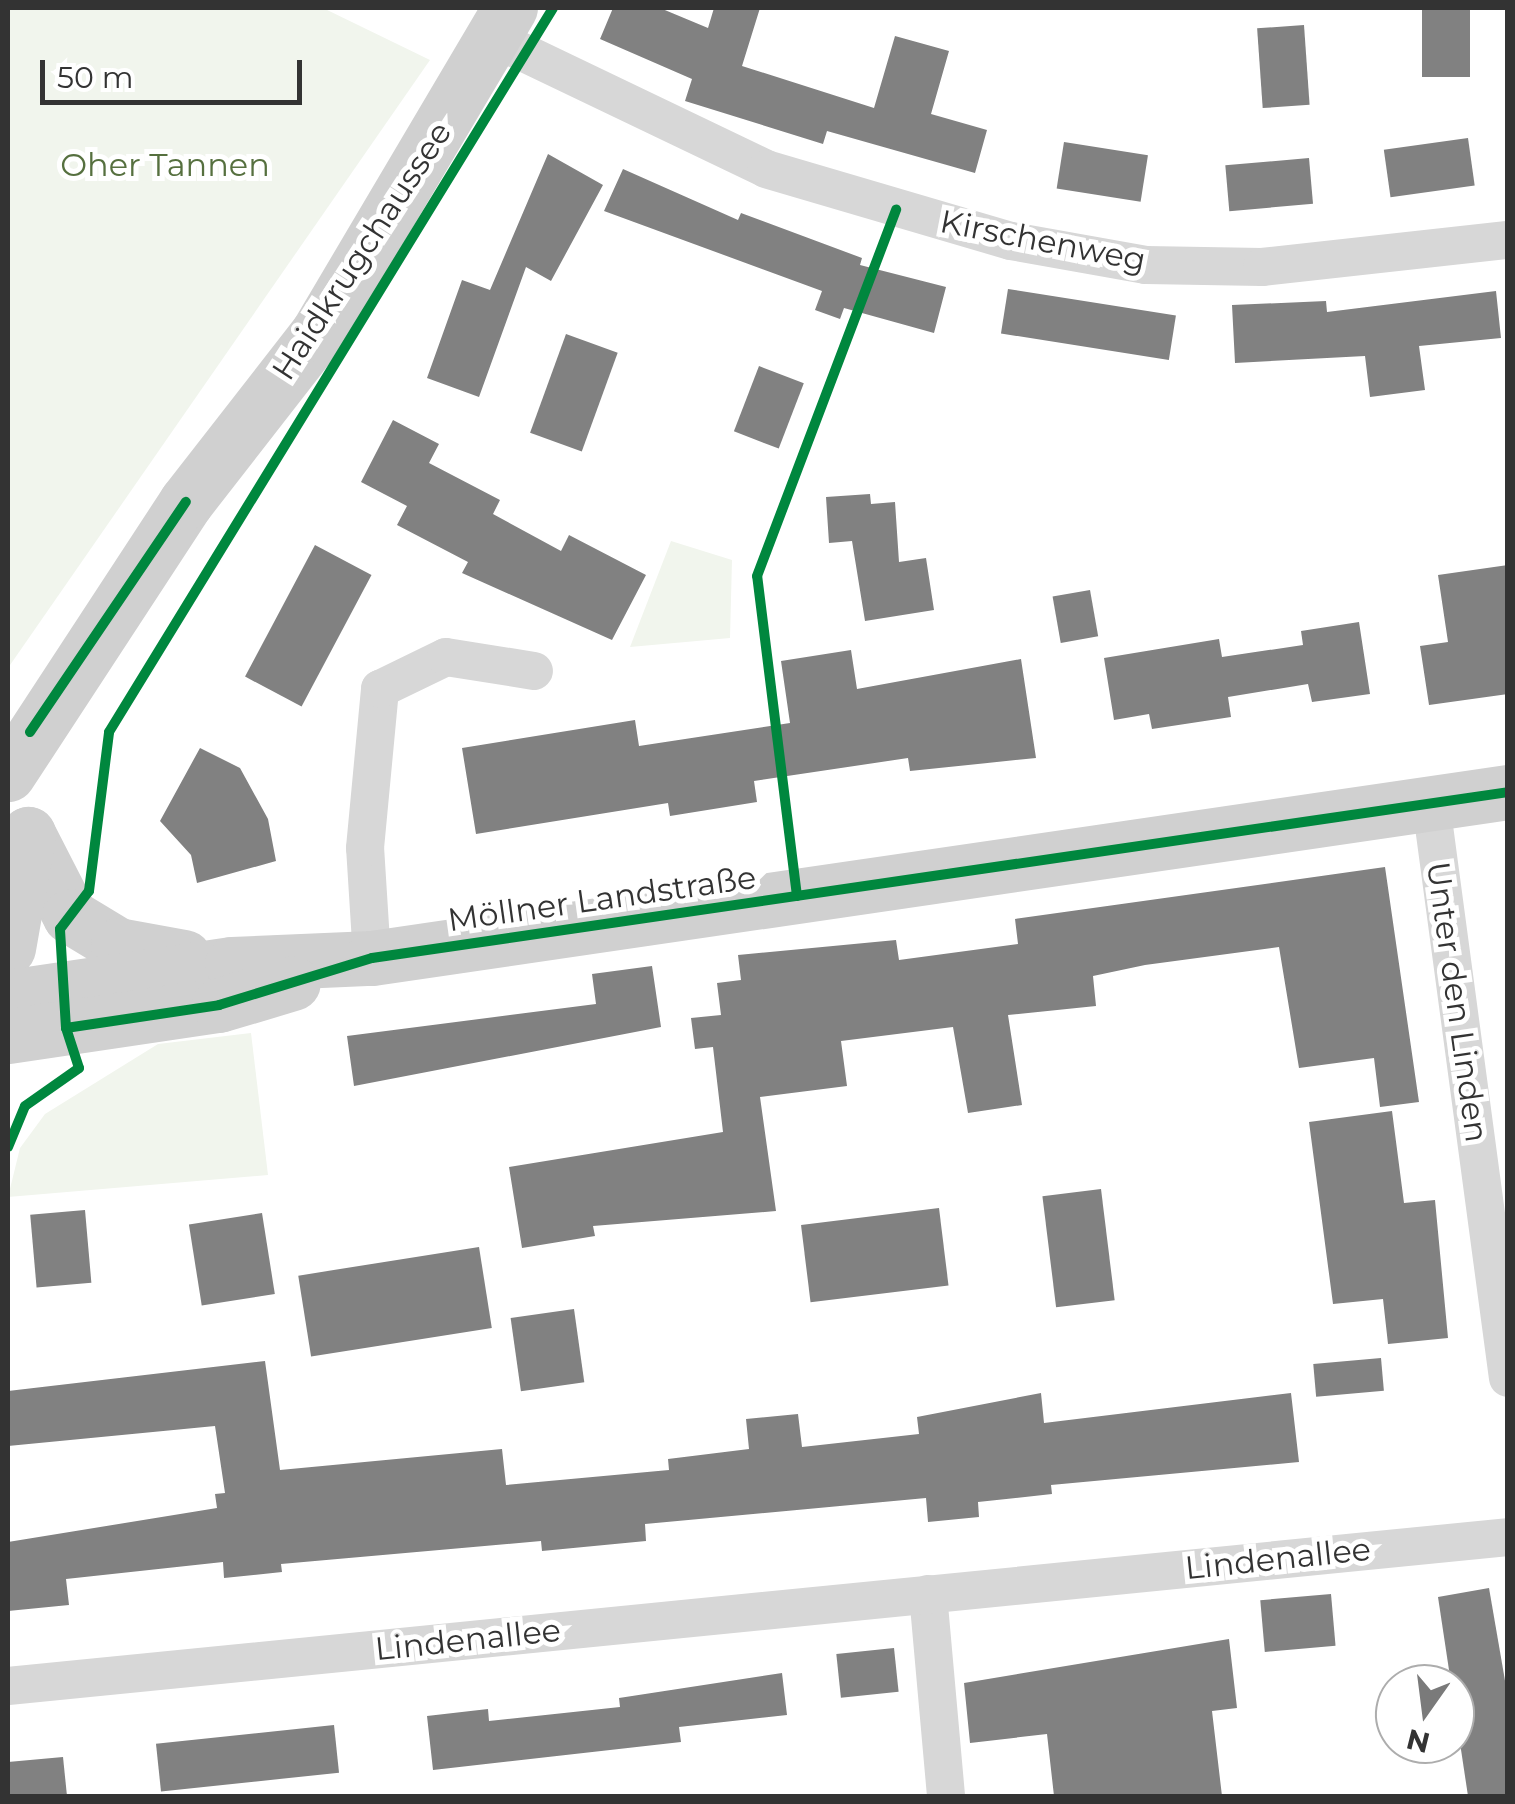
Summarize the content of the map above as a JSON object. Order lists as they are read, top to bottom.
{
  "streets": {
    "main road": ["Haidkrugchaussee", "Möllner Landstraße"],
    "street": ["Kirschenweg", "Unter den Linden", "Lindenallee"]
  },
  "crossings": [
    ["Kirschenweg", "Haidkrugchaussee"],
    ["Möllner Landstraße", "Unter den Linden"]
  ],
  "parks": ["Oher Tannen"],
  "scale_bar": "50 m",
  "north": "bottom"
}
